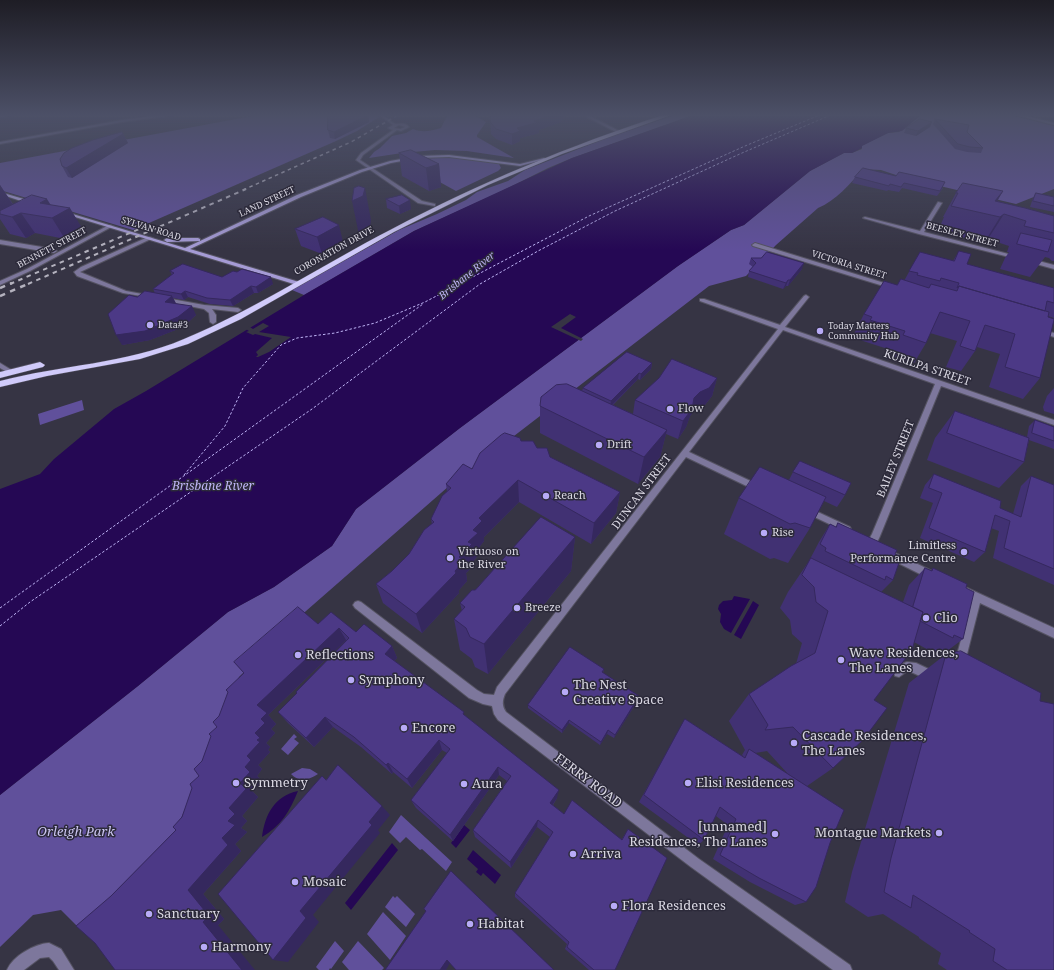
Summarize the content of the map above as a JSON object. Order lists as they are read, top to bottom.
{
  "streets": {
    "highway": ["CORONATION DRIVE"],
    "main road": ["LAND STREET", "SYLVAN ROAD"],
    "street": [
      "BEESLEY STREET",
      "BENNETT STREET",
      "VICTORIA STREET",
      "KURILPA STREET",
      "BAILEY STREET",
      "DUNCAN STREET",
      "FERRY ROAD"
    ]
  },
  "crossings": [
    ["LAND STREET", "SYLVAN ROAD"],
    ["LAND STREET", "CORONATION DRIVE"],
    ["SYLVAN ROAD", "BENNETT STREET"],
    ["SYLVAN ROAD", "CORONATION DRIVE"],
    ["KURILPA STREET", "BAILEY STREET"],
    ["KURILPA STREET", "DUNCAN STREET"],
    ["DUNCAN STREET", "FERRY ROAD"]
  ],
  "water": ["Brisbane River"],
  "parks": ["Orleigh Park"],
  "places": [
    "Data#3",
    "Today Matters Community Hub",
    "Flow",
    "Drift",
    "Reach",
    "Rise",
    "Limitless Performance Centre",
    "Virtuoso on the River",
    "Breeze",
    "Clio",
    "Reflections",
    "Wave Residences, The Lanes",
    "Symphony",
    "The Nest Creative Space",
    "Encore",
    "Cascade Residences, The Lanes",
    "Symmetry",
    "Elisi Residences",
    "Aura",
    "Montague Markets",
    "[unnamed] Residences, The Lanes",
    "Arriva",
    "Mosaic",
    "Flora Residences",
    "Sanctuary",
    "Habitat",
    "Harmony"
  ]
}
